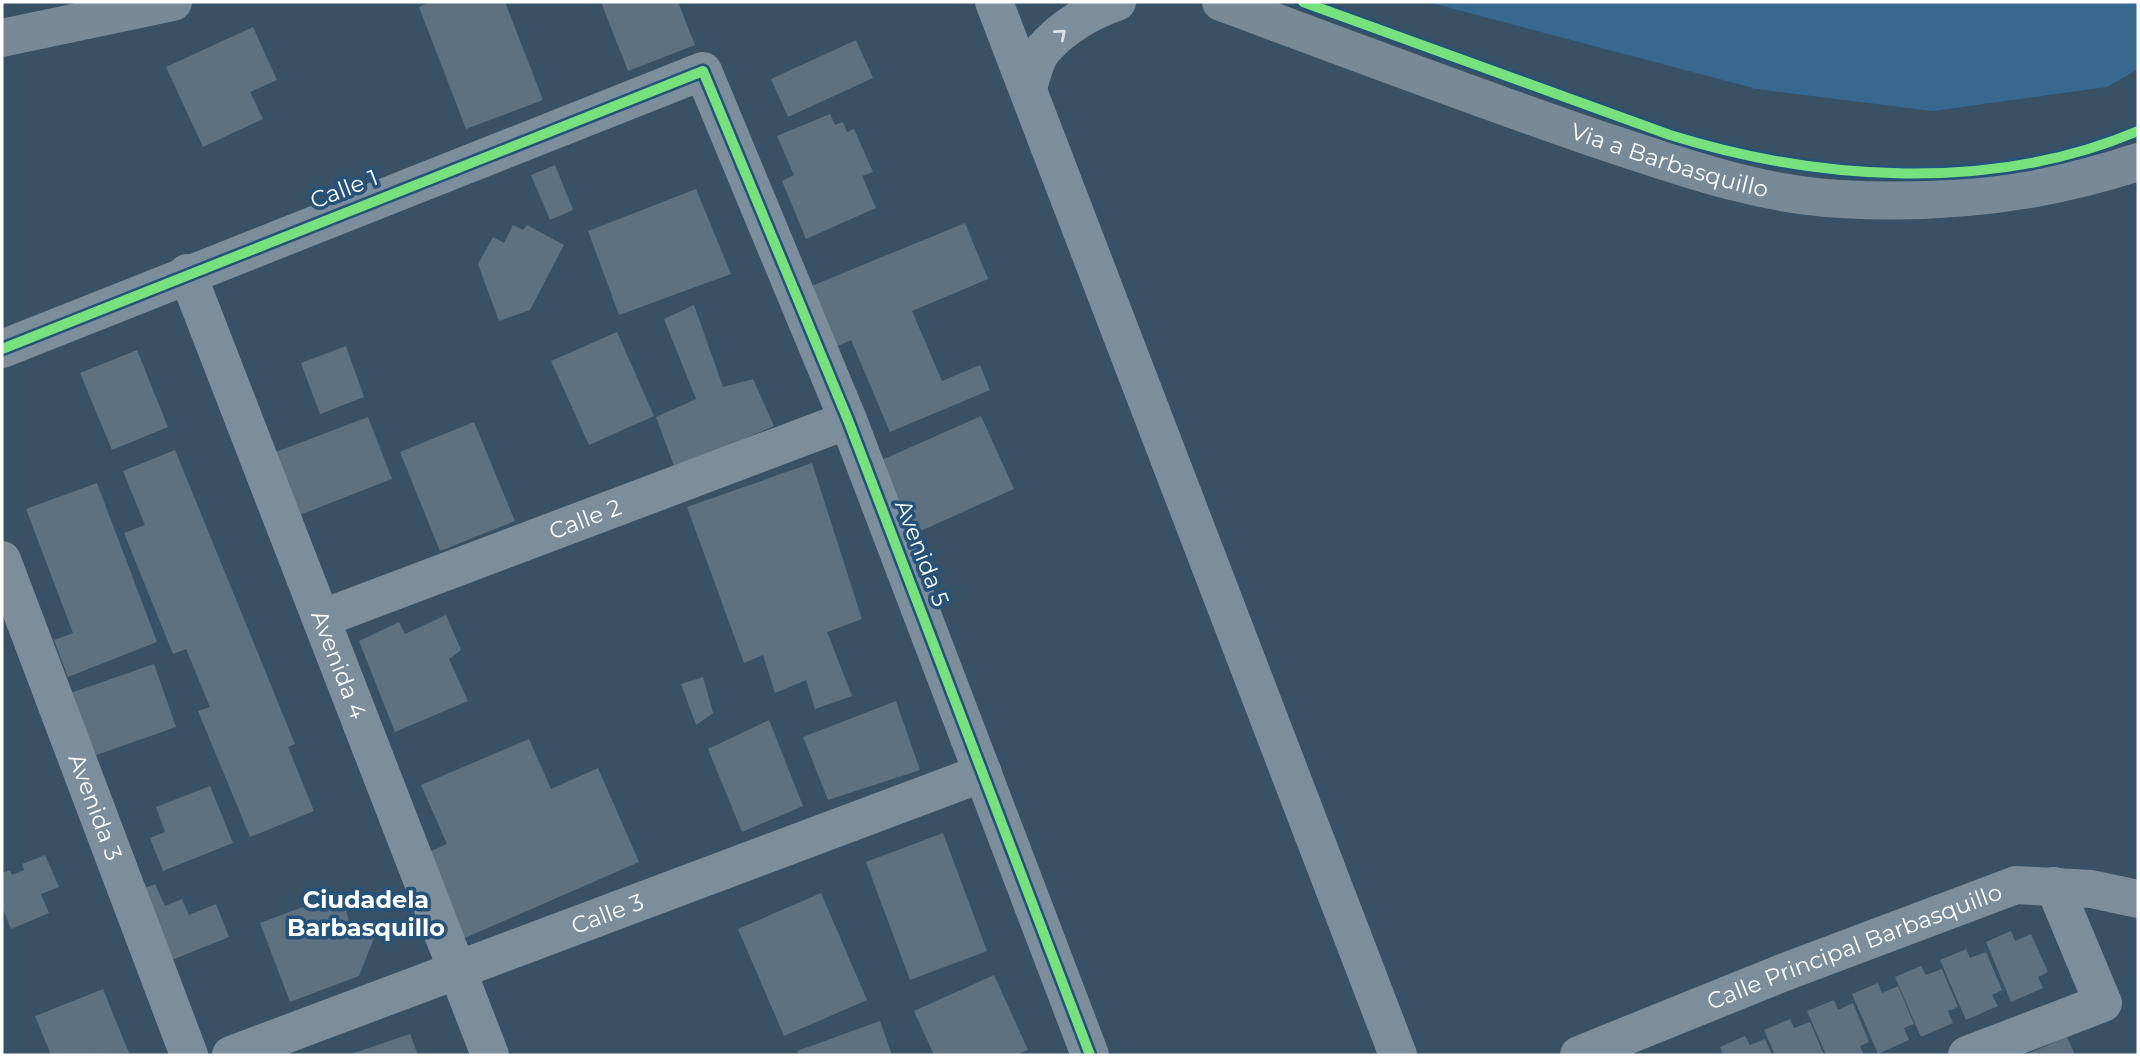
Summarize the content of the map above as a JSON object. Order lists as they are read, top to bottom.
{
  "streets": {
    "main road": ["Via a Barbasquillo"],
    "street": [
      "Calle 1",
      "Calle 2",
      "Avenida 5",
      "Avenida 4",
      "Avenida 3",
      "Calle 3",
      "Calle Principal Barbasquillo"
    ]
  },
  "crossings": [
    ["Calle 1", "Avenida 5"],
    ["Calle 1", "Avenida 4"],
    ["Calle 2", "Avenida 5"],
    ["Calle 2", "Avenida 4"],
    ["Avenida 5", "Calle 3"],
    ["Avenida 4", "Calle 3"]
  ],
  "districts": ["Ciudadela Barbasquillo"]
}
